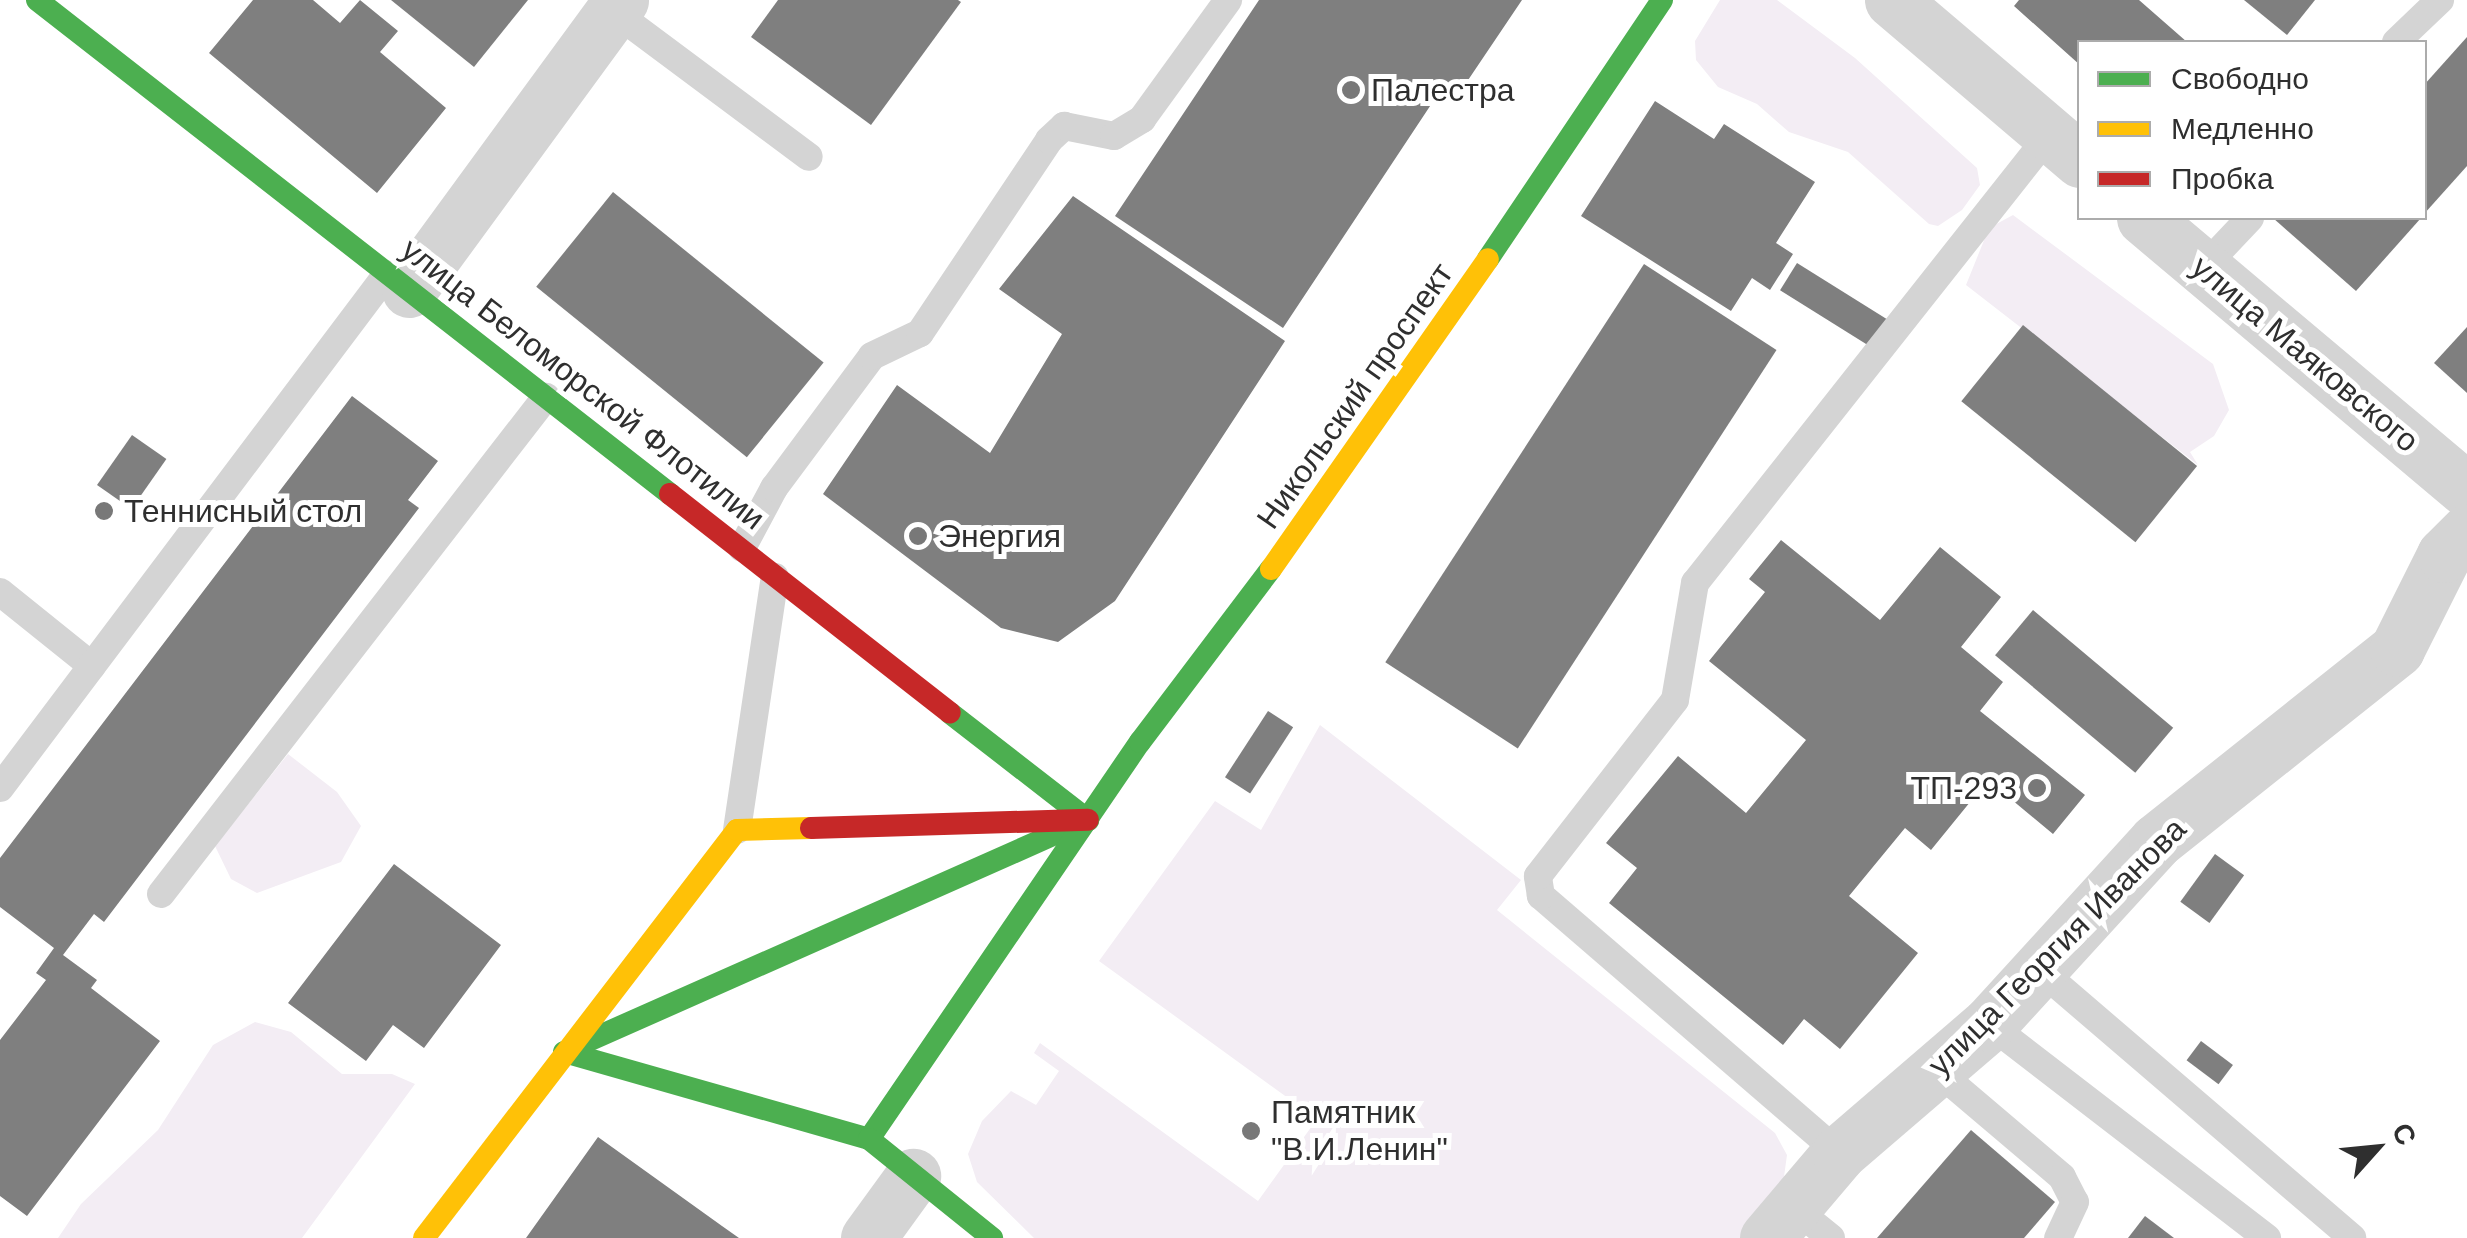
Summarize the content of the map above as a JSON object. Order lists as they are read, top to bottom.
{
  "streets": {
    "street": [
      "улица Маяковского",
      "улица Беломорской Флотилии",
      "Никольский проспект",
      "улица Георгия Иванова"
    ]
  },
  "crossings": [
    ["улица Беломорской Флотилии", "Никольский проспект"]
  ],
  "places": [
    "Палестра",
    "Теннисный стол",
    "Энергия",
    "ТП-293",
    "Памятник \"В.И.Ленин\""
  ],
  "legend": ["Свободно", "Медленно", "Пробка"],
  "north": "top right"
}
